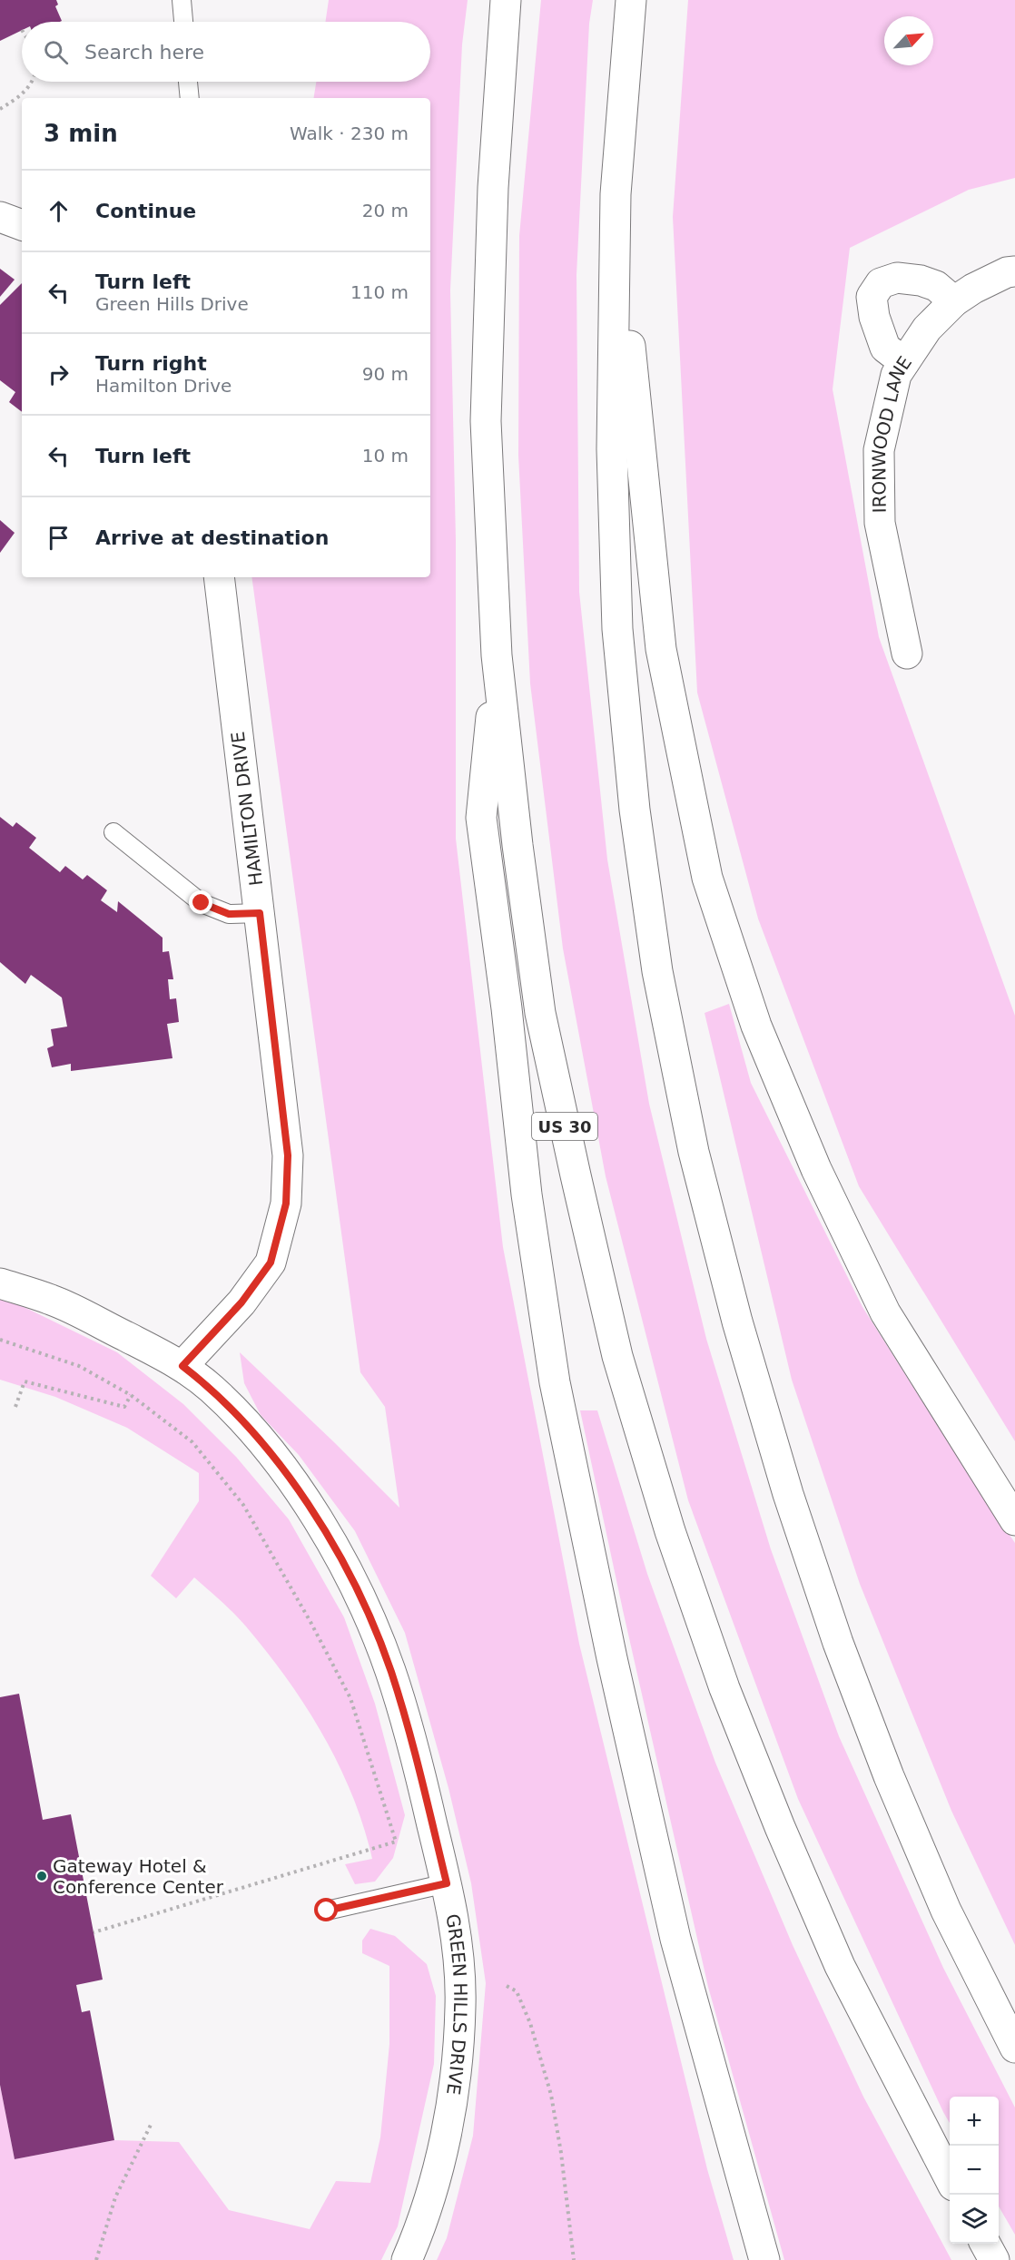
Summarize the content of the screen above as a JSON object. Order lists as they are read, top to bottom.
{
  "streets": {
    "main road": [
      "IRONWOOD LANE",
      "HAMILTON DRIVE",
      "US 30",
      "GREEN HILLS DRIVE"
    ]
  },
  "crossings": [
    ["HAMILTON DRIVE", "GREEN HILLS DRIVE"]
  ],
  "places": ["Gateway Hotel & Conference Center"],
  "north": "top right",
  "page": {
    "search": "Search here",
    "heading": ["3 min", "Walk · 230 m"],
    "list": [
      ["Continue", "20 m"],
      ["Turn left", "Green Hills Drive", "110 m"],
      ["Turn right", "Hamilton Drive", "90 m"],
      ["Turn left", "10 m"],
      "Arrive at destination"
    ],
    "map_buttons": ["+", "−"]
  }
}
